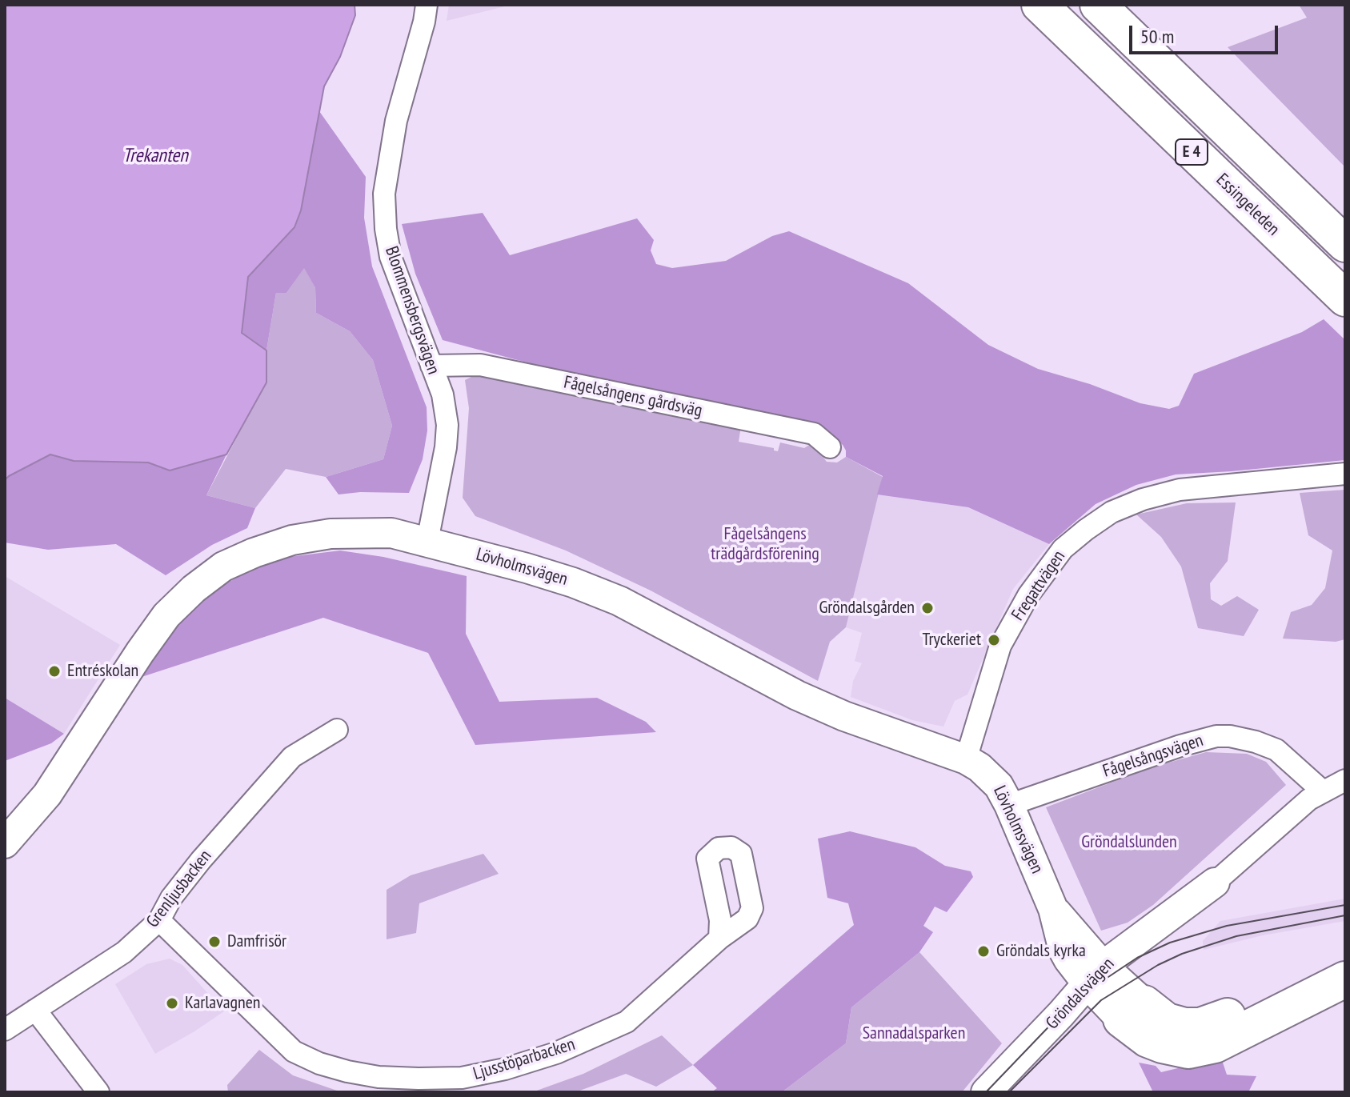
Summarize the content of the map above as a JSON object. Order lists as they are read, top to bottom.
{
  "streets": {
    "highway": ["E 4", "Essingeleden"],
    "street": [
      "Blommensbergsvägen",
      "Fågelsångens gårdsväg",
      "Lövholmsvägen",
      "Fregattvägen",
      "Fågelsångsvägen",
      "Grenljusbacken",
      "Gröndalsvägen",
      "Ljusstöparbacken"
    ]
  },
  "crossings": [
    ["Blommensbergsvägen", "Fågelsångens gårdsväg"],
    ["Blommensbergsvägen", "Lövholmsvägen"],
    ["Lövholmsvägen", "Fregattvägen"],
    ["Lövholmsvägen", "Fågelsångsvägen"],
    ["Lövholmsvägen", "Gröndalsvägen"],
    ["Fågelsångsvägen", "Gröndalsvägen"],
    ["Grenljusbacken", "Ljusstöparbacken"]
  ],
  "water": ["Trekanten"],
  "parks": ["Fågelsångens trädgårdsförening", "Gröndalslunden", "Sannadalsparken"],
  "places": [
    "Gröndalsgården",
    "Tryckeriet",
    "Entréskolan",
    "Damfrisör",
    "Gröndals kyrka",
    "Karlavagnen"
  ],
  "scale_bar": "50 m"
}
